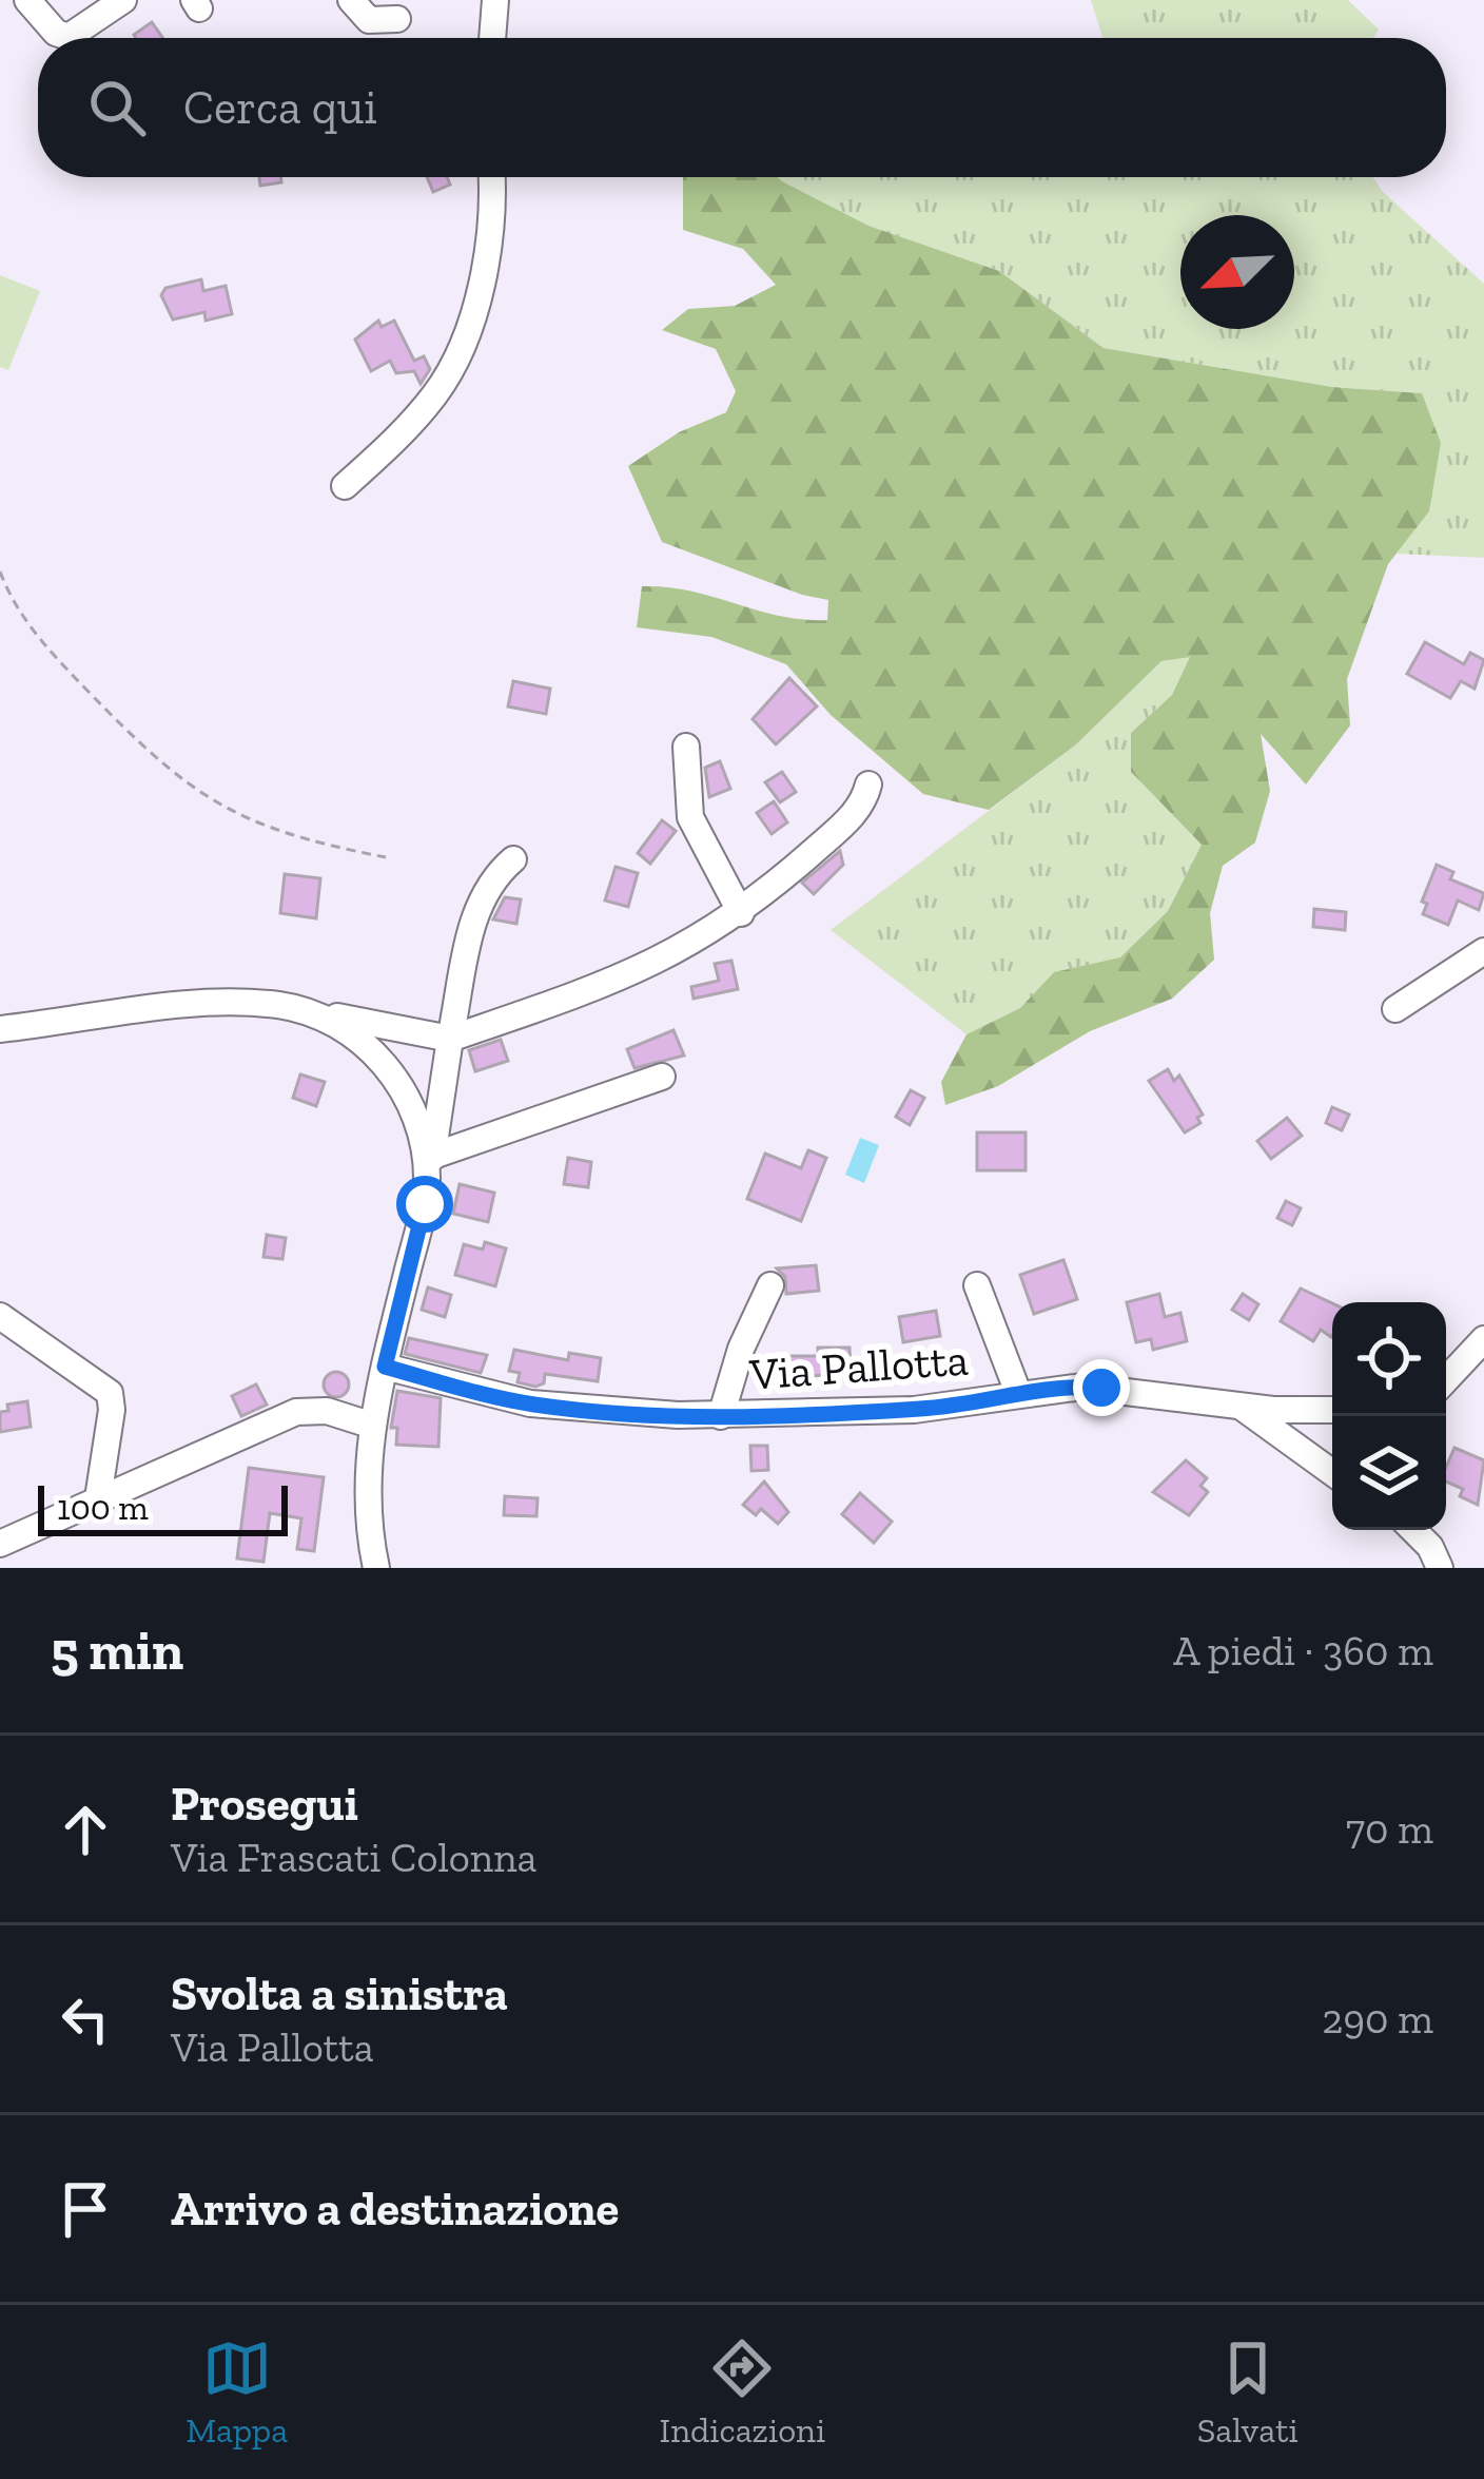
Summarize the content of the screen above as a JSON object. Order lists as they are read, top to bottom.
{
  "streets": {
    "street": ["Via Pallotta"]
  },
  "scale_bar": "100 m",
  "north": "bottom left",
  "page": {
    "search": "Cerca qui",
    "scale": "100 m",
    "heading": ["5 min", "A piedi · 360 m"],
    "list": [
      ["Prosegui", "Via Frascati Colonna", "70 m"],
      ["Svolta a sinistra", "Via Pallotta", "290 m"],
      "Arrivo a destinazione"
    ],
    "nav": ["Mappa", "Indicazioni", "Salvati"]
  }
}
